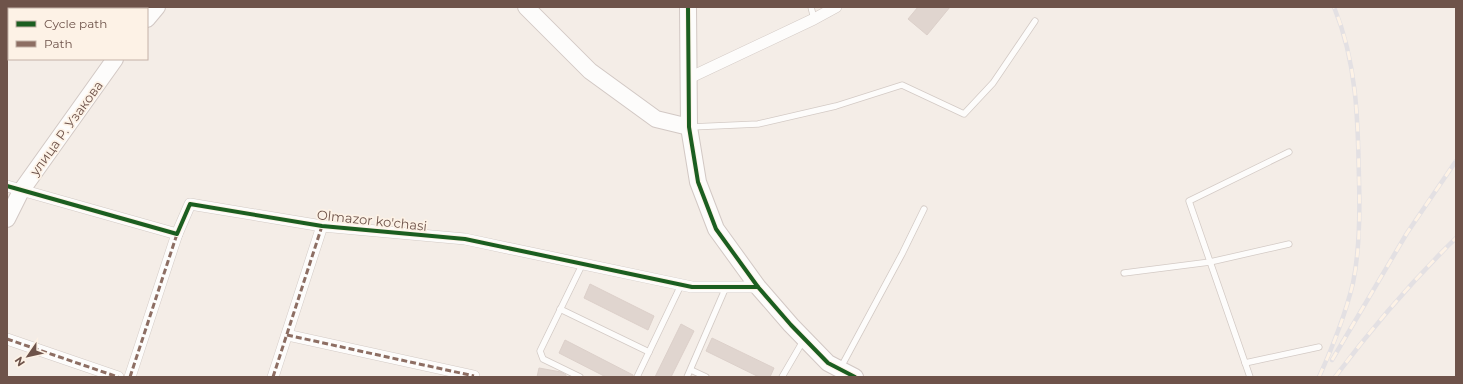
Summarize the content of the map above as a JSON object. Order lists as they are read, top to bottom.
{
  "streets": {
    "street": ["улица Р. Узакова", "Olmazor ko'chasi"]
  },
  "legend": ["Cycle path", "Path"],
  "north": "bottom left"
}
